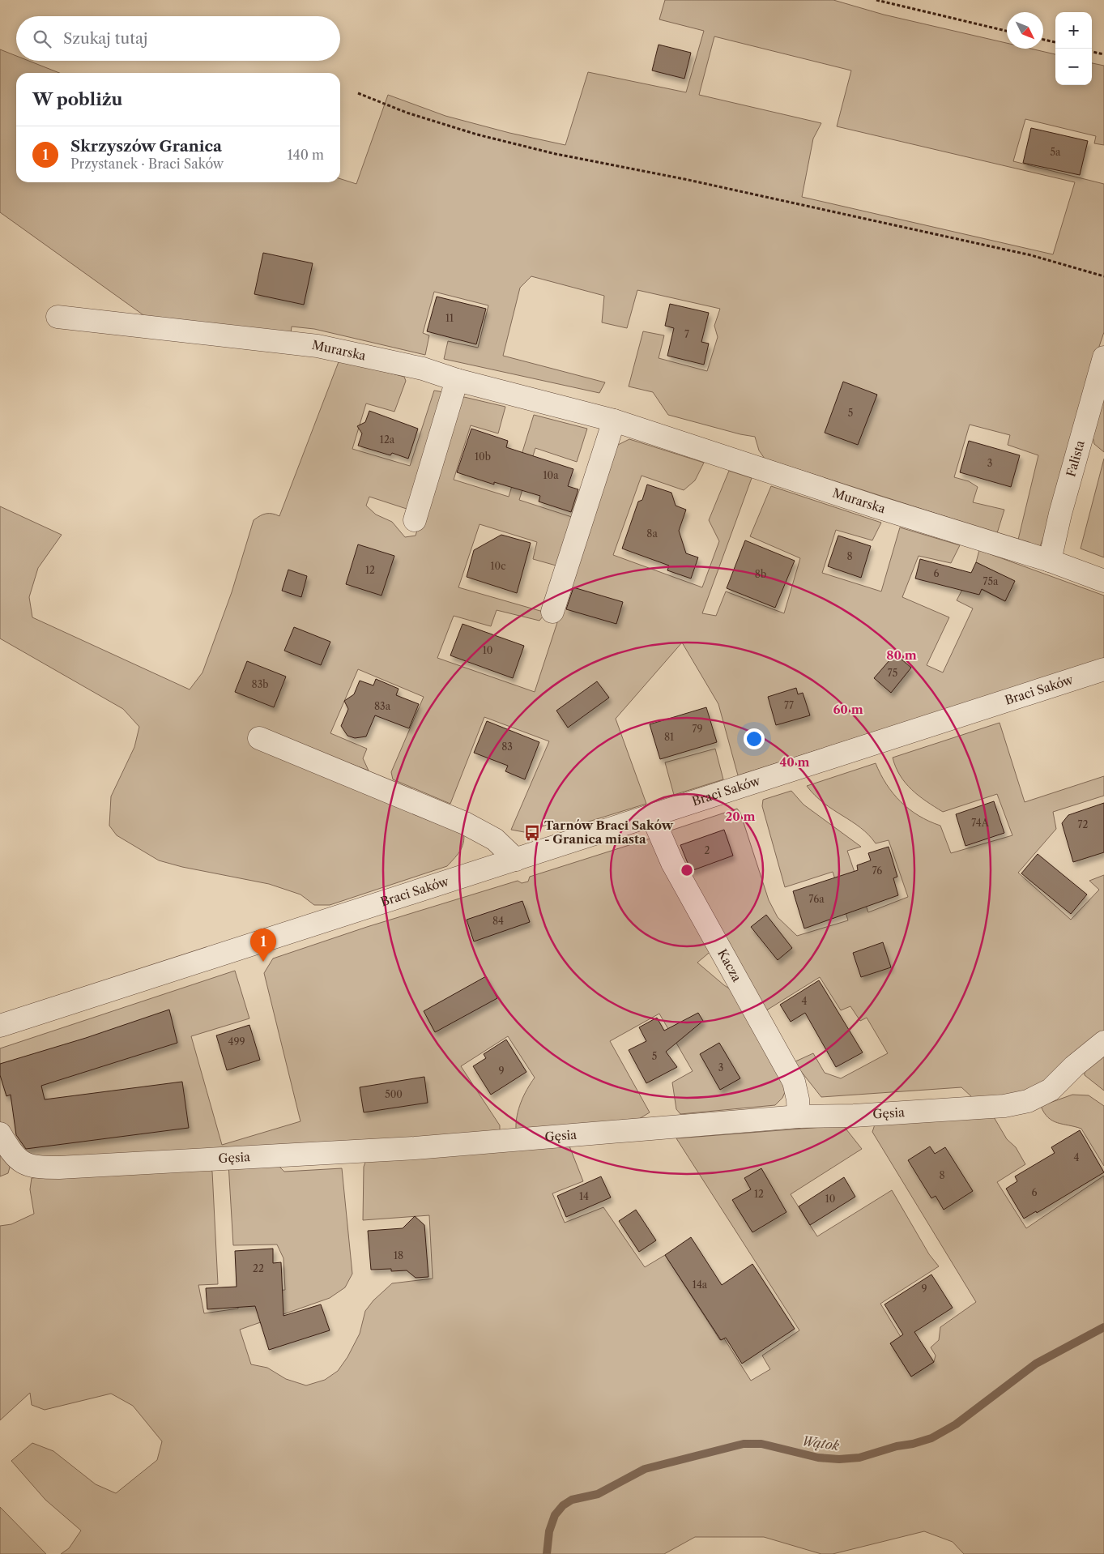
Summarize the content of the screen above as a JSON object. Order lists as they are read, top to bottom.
{
  "streets": {
    "street": [
      "Murarska",
      "Falista",
      "Braci Saków",
      "Kacza",
      "Gęsia"
    ]
  },
  "crossings": [
    ["Murarska", "Falista"],
    ["Braci Saków", "Kacza"],
    ["Kacza", "Gęsia"]
  ],
  "water": ["Wątok"],
  "places": {
    "bus stop": ["Tarnów Braci Saków - Granica miasta"]
  },
  "house_numbers": [
    "5a",
    "11",
    "7",
    "5",
    "12a",
    "10b",
    "3",
    "10a",
    "8a",
    "8",
    "10c",
    "12",
    "6",
    "8b",
    "75a",
    "10",
    "75",
    "83b",
    "77",
    "83a",
    "79",
    "81",
    "83",
    "74A",
    "72",
    "2",
    "76",
    "76a",
    "84",
    "4",
    "499",
    "5",
    "3",
    "9",
    "500",
    "4",
    "8",
    "6",
    "12",
    "14",
    "10",
    "18",
    "22",
    "14a",
    "9"
  ],
  "north": "bottom right",
  "page": {
    "map_buttons": ["+", "−"],
    "search": "Szukaj tutaj",
    "heading": "W pobliżu",
    "list": [
      {
        "mark": "1",
        "name": "Skrzyszów Granica",
        "note": "Przystanek · Braci Saków",
        "value": "140 m"
      }
    ],
    "pins": "1"
  },
  "rings": [
    "80 m",
    "60 m",
    "40 m",
    "20 m"
  ]
}
